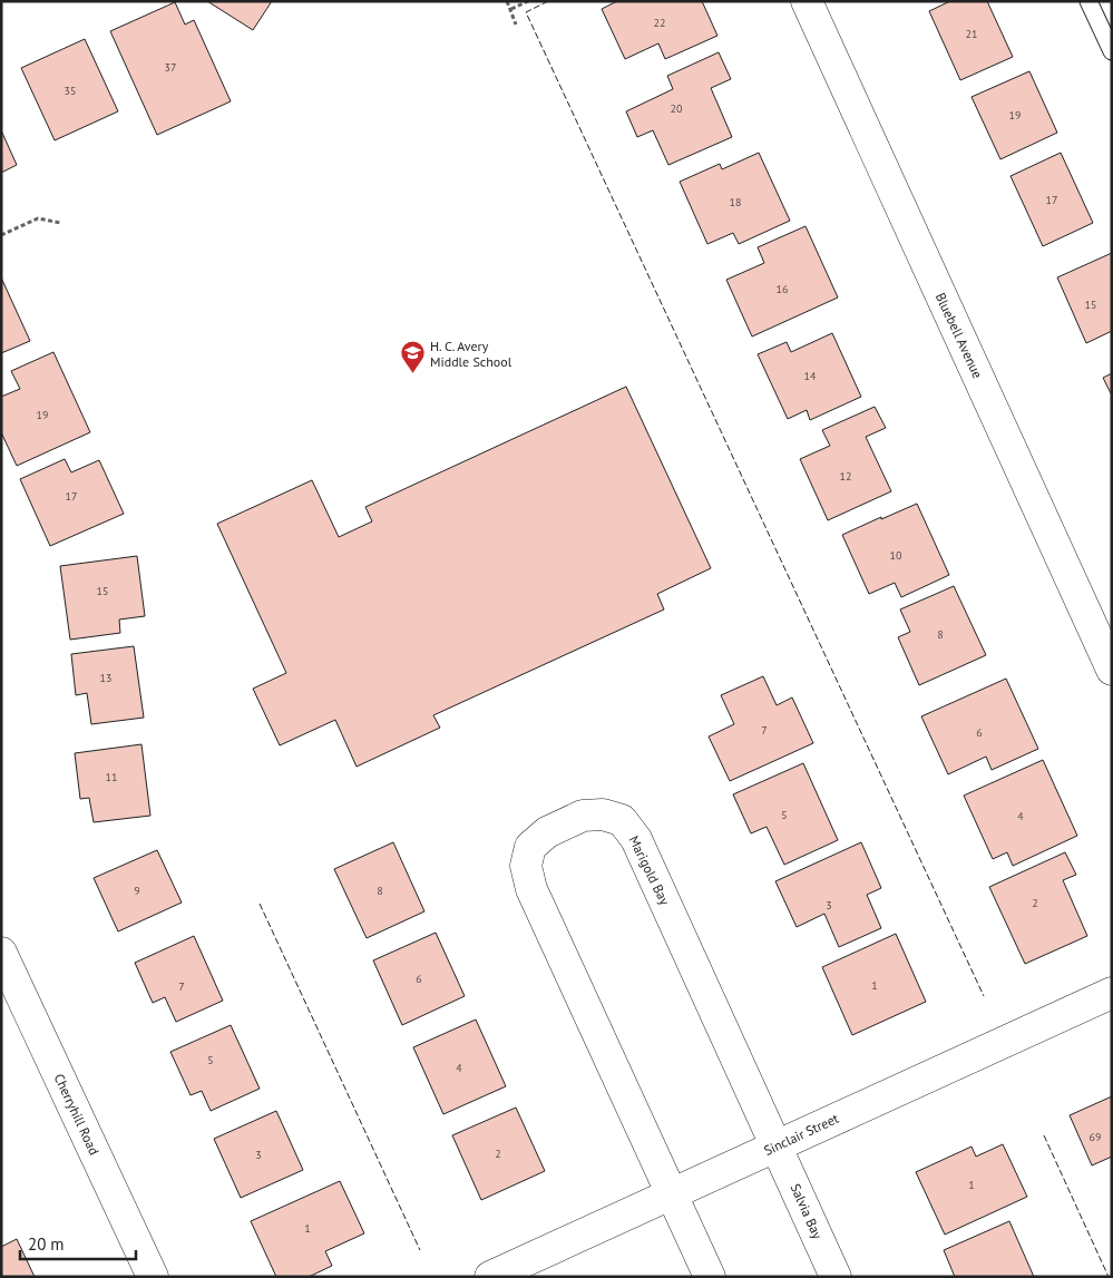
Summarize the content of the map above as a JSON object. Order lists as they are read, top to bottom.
{
  "streets": {
    "street": [
      "Bluebell Avenue",
      "Marigold Bay",
      "Cherryhill Road",
      "Sinclair Street",
      "Salvia Bay"
    ]
  },
  "crossings": [
    ["Marigold Bay", "Sinclair Street"],
    ["Marigold Bay", "Salvia Bay"],
    ["Sinclair Street", "Salvia Bay"]
  ],
  "places": {
    "school or university": ["H. C. Avery Middle School"]
  },
  "house_numbers": [
    "22",
    "21",
    "37",
    "35",
    "20",
    "19",
    "17",
    "18",
    "16",
    "15",
    "14",
    "19",
    "12",
    "17",
    "10",
    "15",
    "8",
    "13",
    "7",
    "6",
    "11",
    "5",
    "4",
    "9",
    "8",
    "2",
    "3",
    "6",
    "1",
    "7",
    "5",
    "4",
    "69",
    "2",
    "3",
    "1",
    "1"
  ],
  "scale_bar": "20 m"
}
